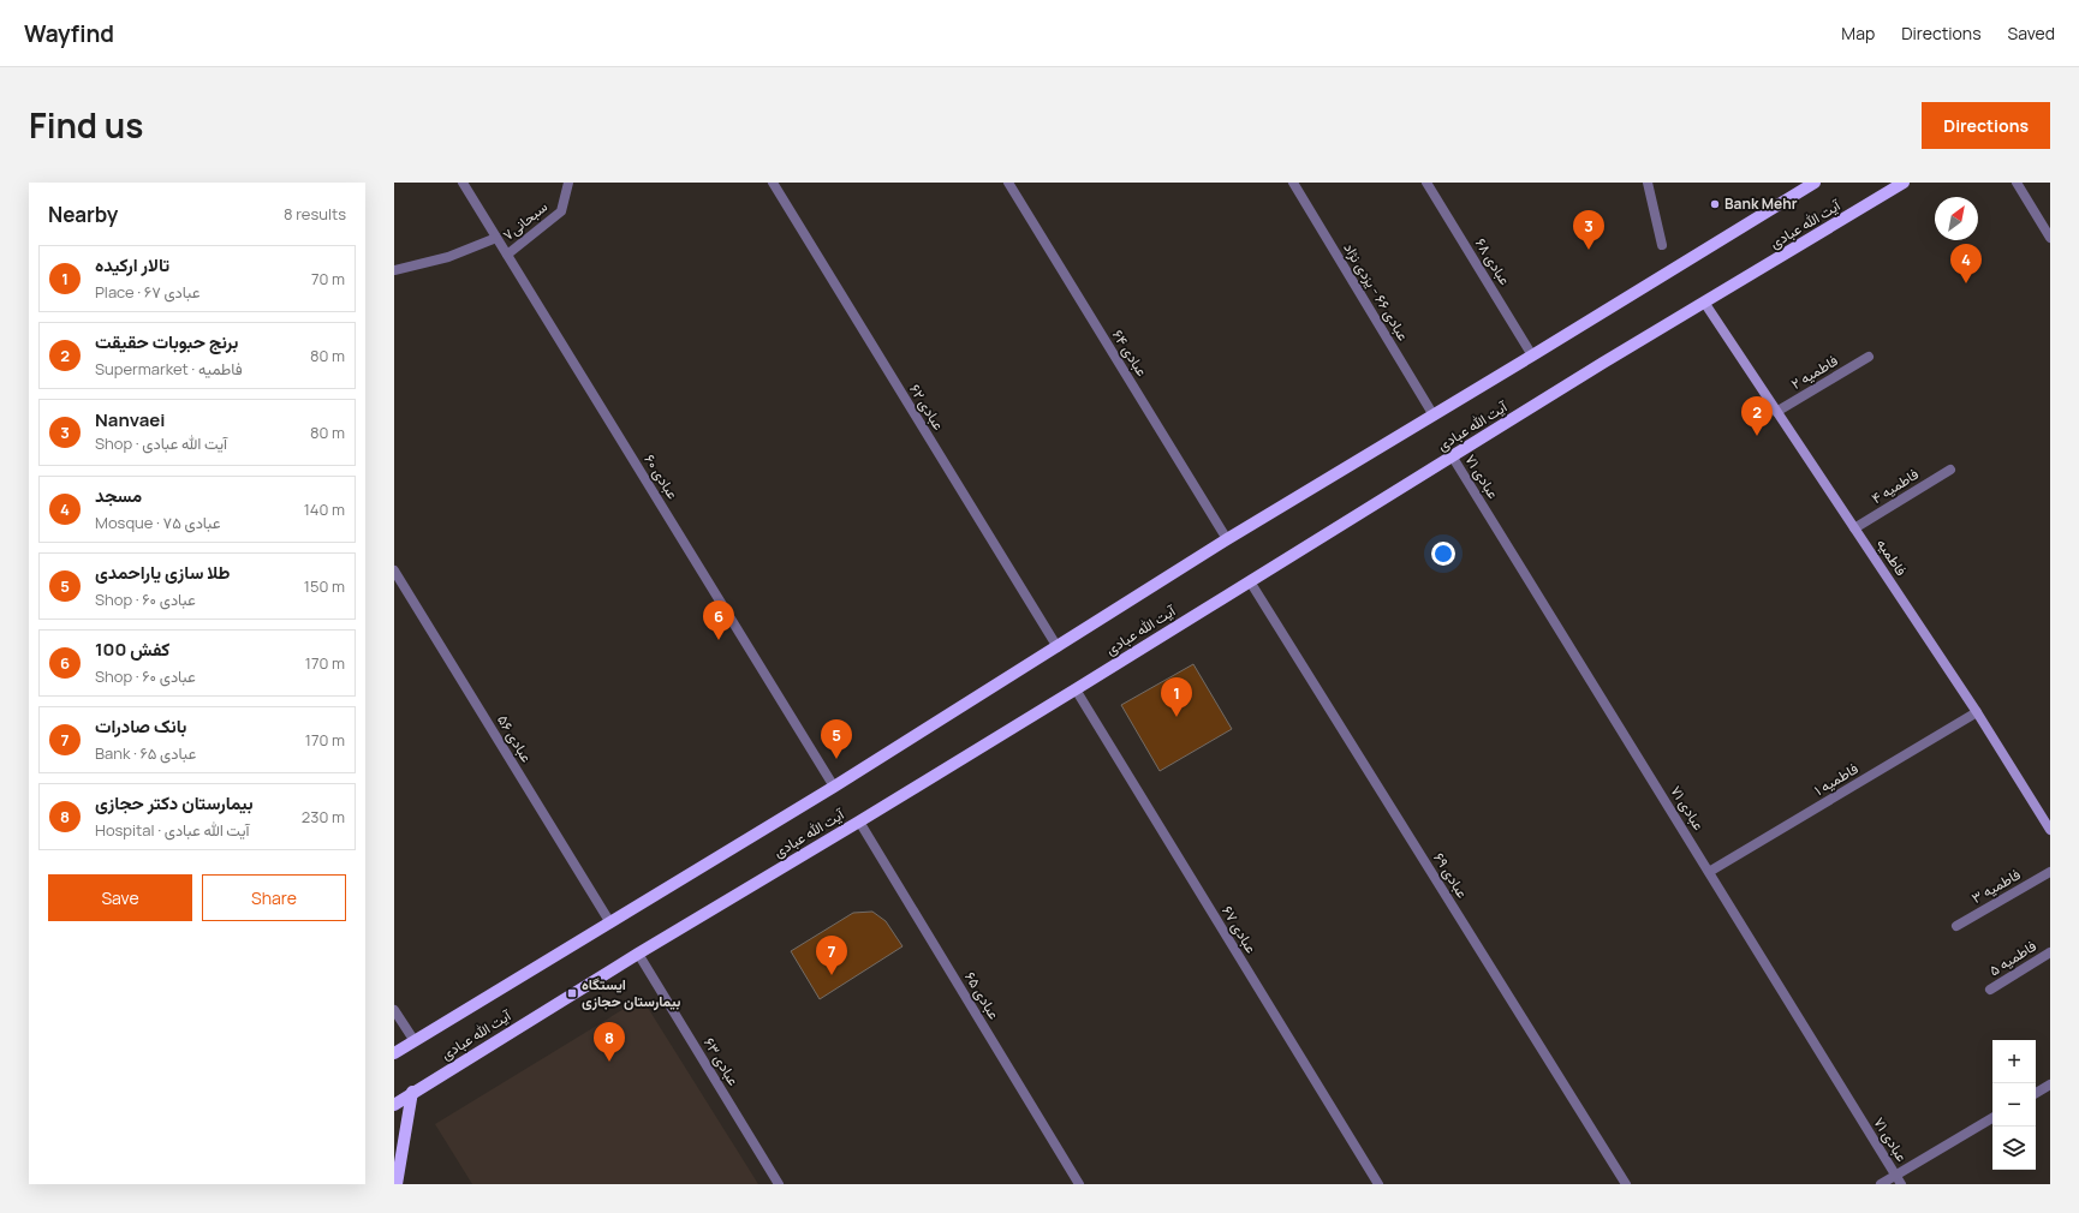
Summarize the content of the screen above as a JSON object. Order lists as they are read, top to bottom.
{
  "streets": {
    "main road": ["آیت الله عبادی"],
    "street": [
      "سبحانی۷",
      "عبادی ۶۸",
      "عبادی ۶۶ - یزدی نژاد",
      "عبادی ۶۴",
      "فاطمیه ۲",
      "عبادی ۶۲",
      "عبادی ۶۰",
      "عبادی ۷۱",
      "فاطمیه ۴",
      "فاطمیه",
      "عبادی ۵۶",
      "فاطمیه ۱",
      "عبادی ۶۹",
      "فاطمیه ۳",
      "عبادی ۶۷",
      "فاطمیه ۵",
      "عبادی ۶۵",
      "عبادی ۶۳"
    ]
  },
  "crossings": [
    ["سبحانی۷", "عبادی ۶۰"],
    ["آیت الله عبادی", "عبادی ۶۸"],
    ["آیت الله عبادی", "عبادی ۶۶ - یزدی نژاد"],
    ["آیت الله عبادی", "عبادی ۶۴"],
    ["آیت الله عبادی", "عبادی ۶۲"],
    ["آیت الله عبادی", "عبادی ۶۰"],
    ["آیت الله عبادی", "عبادی ۷۱"],
    ["آیت الله عبادی", "فاطمیه"],
    ["آیت الله عبادی", "عبادی ۵۶"],
    ["آیت الله عبادی", "عبادی ۶۹"],
    ["آیت الله عبادی", "عبادی ۶۷"],
    ["آیت الله عبادی", "عبادی ۶۵"],
    ["آیت الله عبادی", "عبادی ۶۳"],
    ["فاطمیه ۲", "فاطمیه"],
    ["عبادی ۷۱", "فاطمیه ۱"],
    ["فاطمیه ۴", "فاطمیه"],
    ["فاطمیه", "فاطمیه ۱"]
  ],
  "places": {
    "other": ["Bank Mehr"],
    "transit": ["ایستگاه بیمارستان حجازی"]
  },
  "north": "top right",
  "page": {
    "header": "Wayfind",
    "nav": ["Map", "Directions", "Saved"],
    "title": "Find us",
    "buttons": [
      "Directions",
      ["Save", "Share"]
    ],
    "heading": ["Nearby", "8 results"],
    "pins": [
      "3",
      "4",
      "2",
      "6",
      "1",
      "5",
      "7",
      "8"
    ],
    "list": [
      {
        "mark": "1",
        "name": "تالار ارکیده",
        "note": "Place · عبادی ۶۷",
        "value": "70 m"
      },
      {
        "mark": "2",
        "name": "برنج حبوبات حقیقت",
        "note": "Supermarket · فاطمیه",
        "value": "80 m"
      },
      {
        "mark": "3",
        "name": "Nanvaei",
        "note": "Shop · آیت الله عبادی",
        "value": "80 m"
      },
      {
        "mark": "4",
        "name": "مسجد",
        "note": "Mosque · عبادی ۷۵",
        "value": "140 m"
      },
      {
        "mark": "5",
        "name": "طلا سازی یاراحمدی",
        "note": "Shop · عبادی ۶۰",
        "value": "150 m"
      },
      {
        "mark": "6",
        "name": "کفش 100",
        "note": "Shop · عبادی ۶۰",
        "value": "170 m"
      },
      {
        "mark": "7",
        "name": "بانک صادرات",
        "note": "Bank · عبادی ۶۵",
        "value": "170 m"
      },
      {
        "mark": "8",
        "name": "بیمارستان دکتر حجازی",
        "note": "Hospital · آیت الله عبادی",
        "value": "230 m"
      }
    ],
    "map_buttons": ["+", "−"]
  }
}
